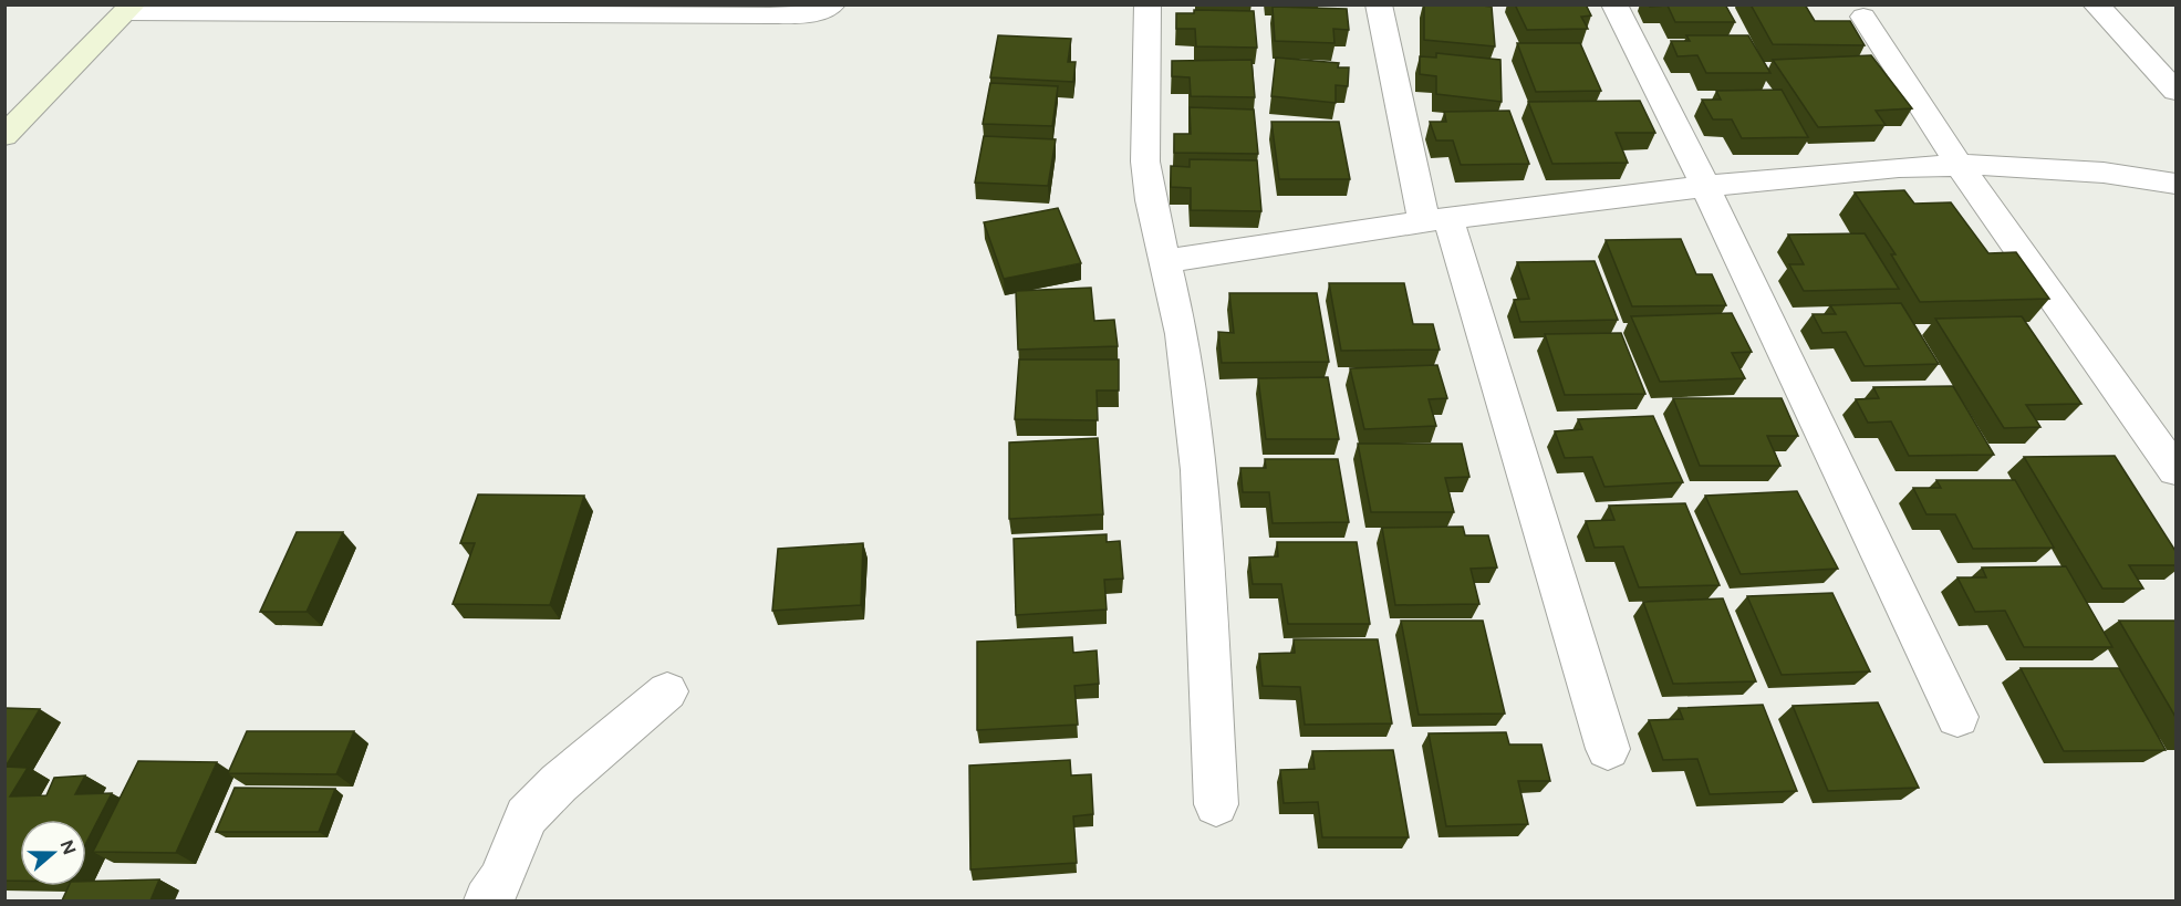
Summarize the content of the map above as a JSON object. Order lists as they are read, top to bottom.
{
  "north": "right"
}
